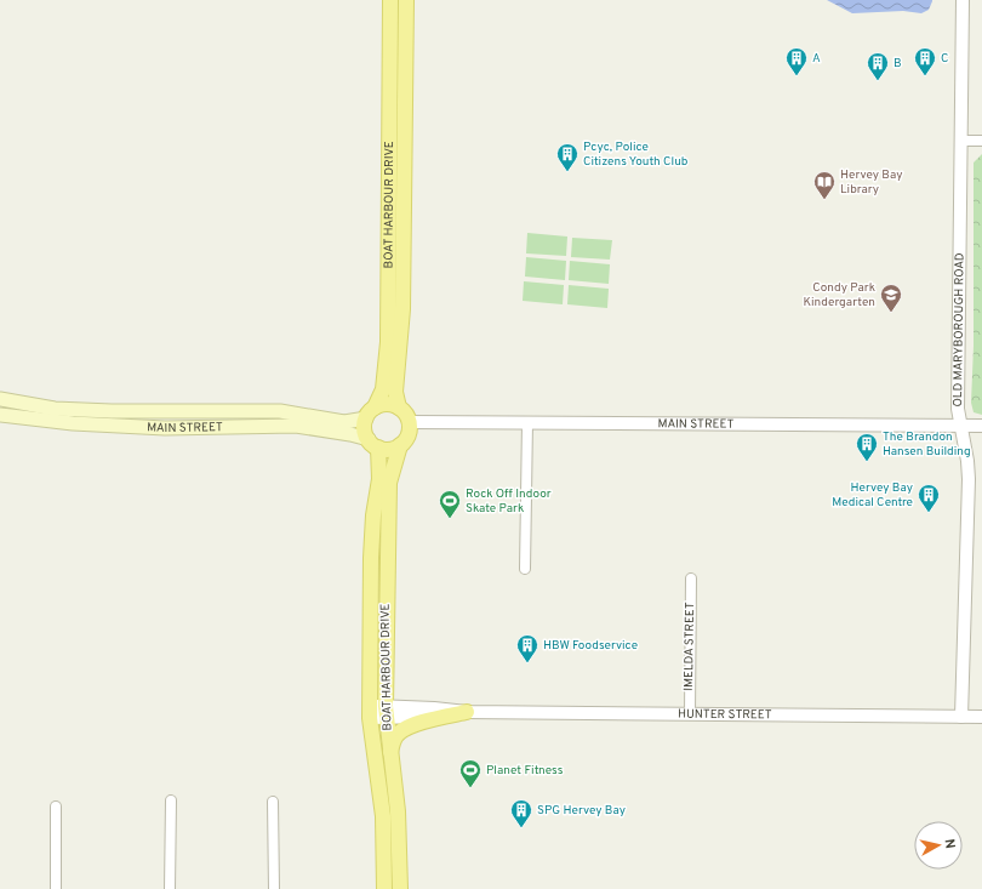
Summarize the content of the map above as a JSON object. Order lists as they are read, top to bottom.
{
  "streets": {
    "main road": ["BOAT HARBOUR DRIVE", "MAIN STREET"],
    "street": ["OLD MARYBOROUGH ROAD", "IMELDA STREET", "HUNTER STREET"]
  },
  "crossings": [
    ["BOAT HARBOUR DRIVE", "MAIN STREET"],
    ["BOAT HARBOUR DRIVE", "HUNTER STREET"],
    ["OLD MARYBOROUGH ROAD", "MAIN STREET"],
    ["OLD MARYBOROUGH ROAD", "HUNTER STREET"],
    ["IMELDA STREET", "HUNTER STREET"]
  ],
  "places": {
    "building": [
      "A",
      "C",
      "B",
      "Pcyc, Police Citizens Youth Club",
      "The Brandon Hansen Building",
      "Hervey Bay Medical Centre",
      "HBW Foodservice",
      "SPG Hervey Bay"
    ],
    "library": ["Hervey Bay Library"],
    "school or university": ["Condy Park Kindergarten"],
    "sports": ["Rock Off Indoor Skate Park", "Planet Fitness"]
  },
  "north": "right"
}
